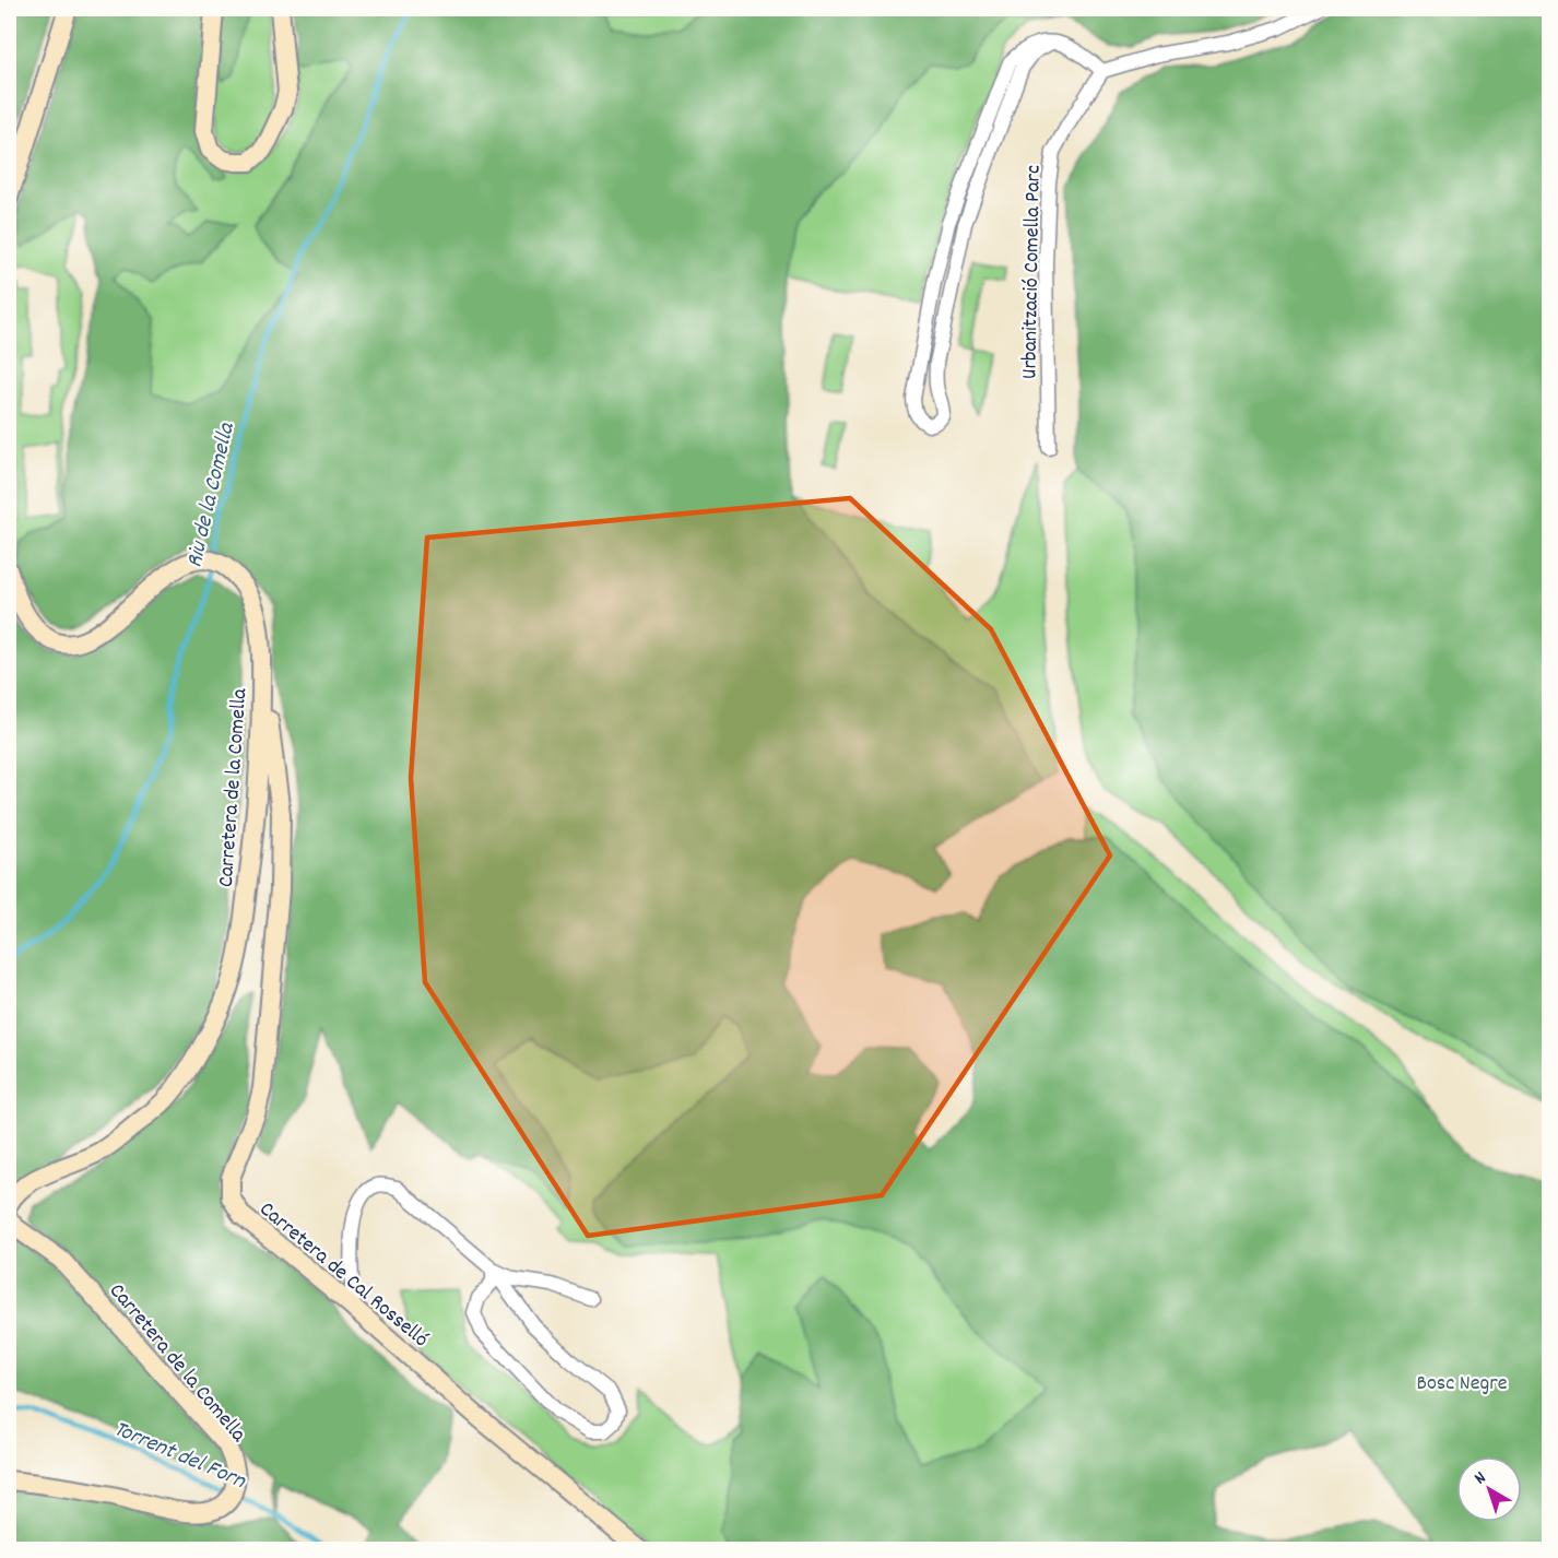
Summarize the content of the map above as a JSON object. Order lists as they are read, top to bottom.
{
  "streets": {
    "main road": ["Carretera de la Comella", "Carretera de Cal Rosselló"],
    "street": ["Urbanització Comella Parc"]
  },
  "crossings": [
    ["Carretera de la Comella", "Carretera de Cal Rosselló"]
  ],
  "water": ["Riu de la Comella", "Torrent del Forn"],
  "parks": ["Bosc Negre"],
  "north": "top left"
}
